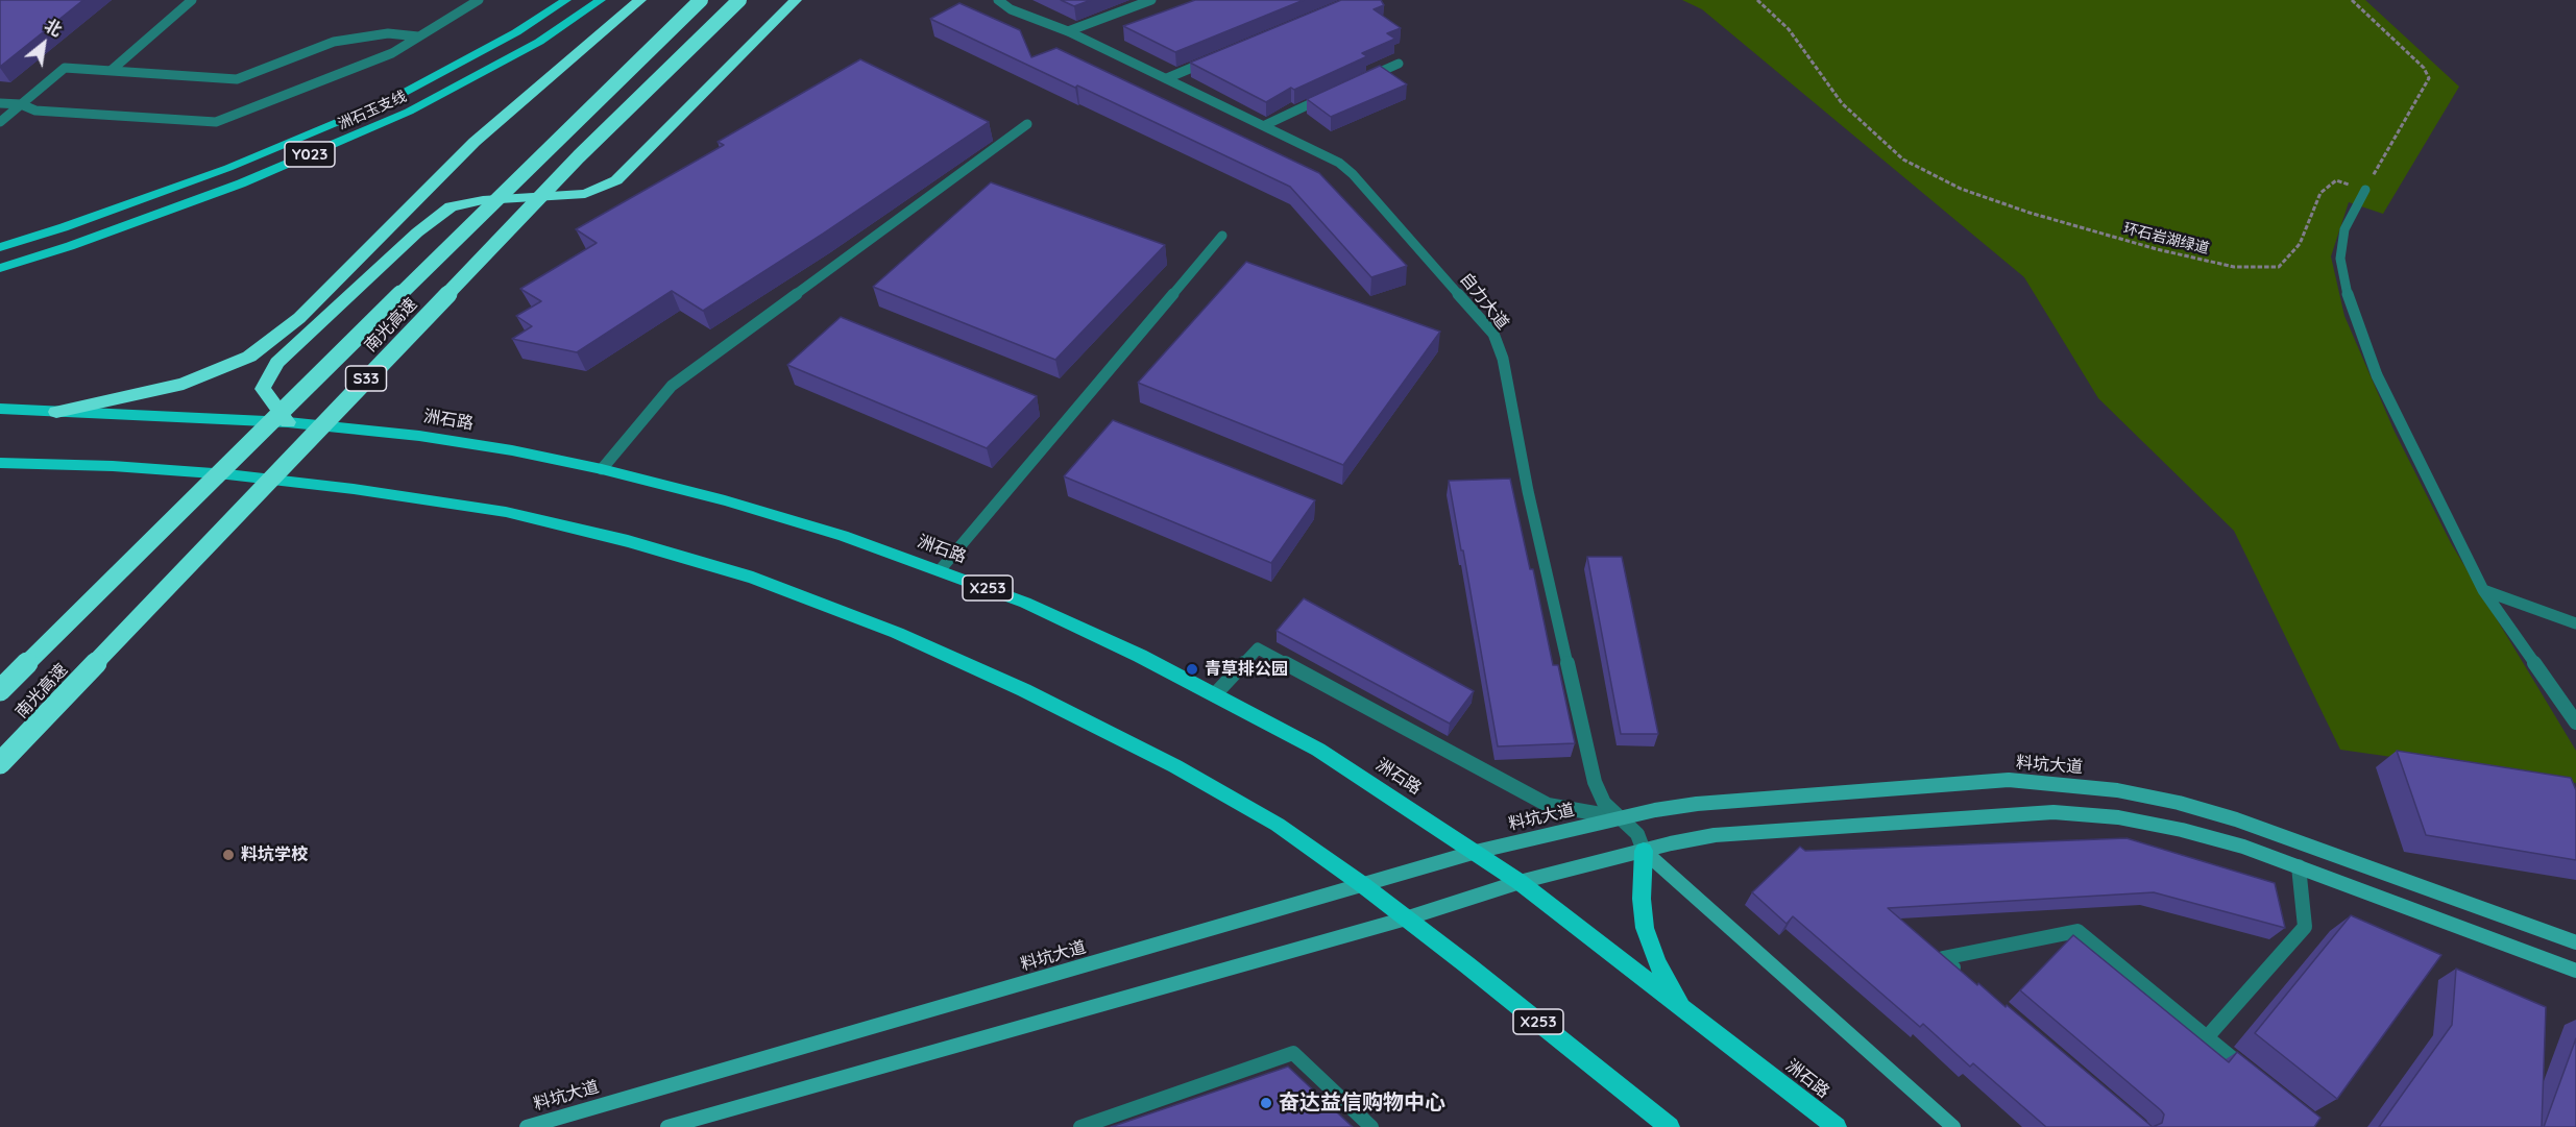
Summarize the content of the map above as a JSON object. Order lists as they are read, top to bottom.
{
  "streets": {
    "highway": ["南光高速", "S33"],
    "main road": [
      "洲石玉支线",
      "Y023",
      "洲石路",
      "X253"
    ],
    "street": ["自力大道", "料坑大道"],
    "path": ["环石岩湖绿道"]
  },
  "crossings": [
    ["自力大道", "料坑大道"],
    ["洲石路", "料坑大道"],
    ["X253", "料坑大道"]
  ],
  "places": ["青草排公园", "料坑学校", "奋达益信购物中心"],
  "north": "top right"
}
